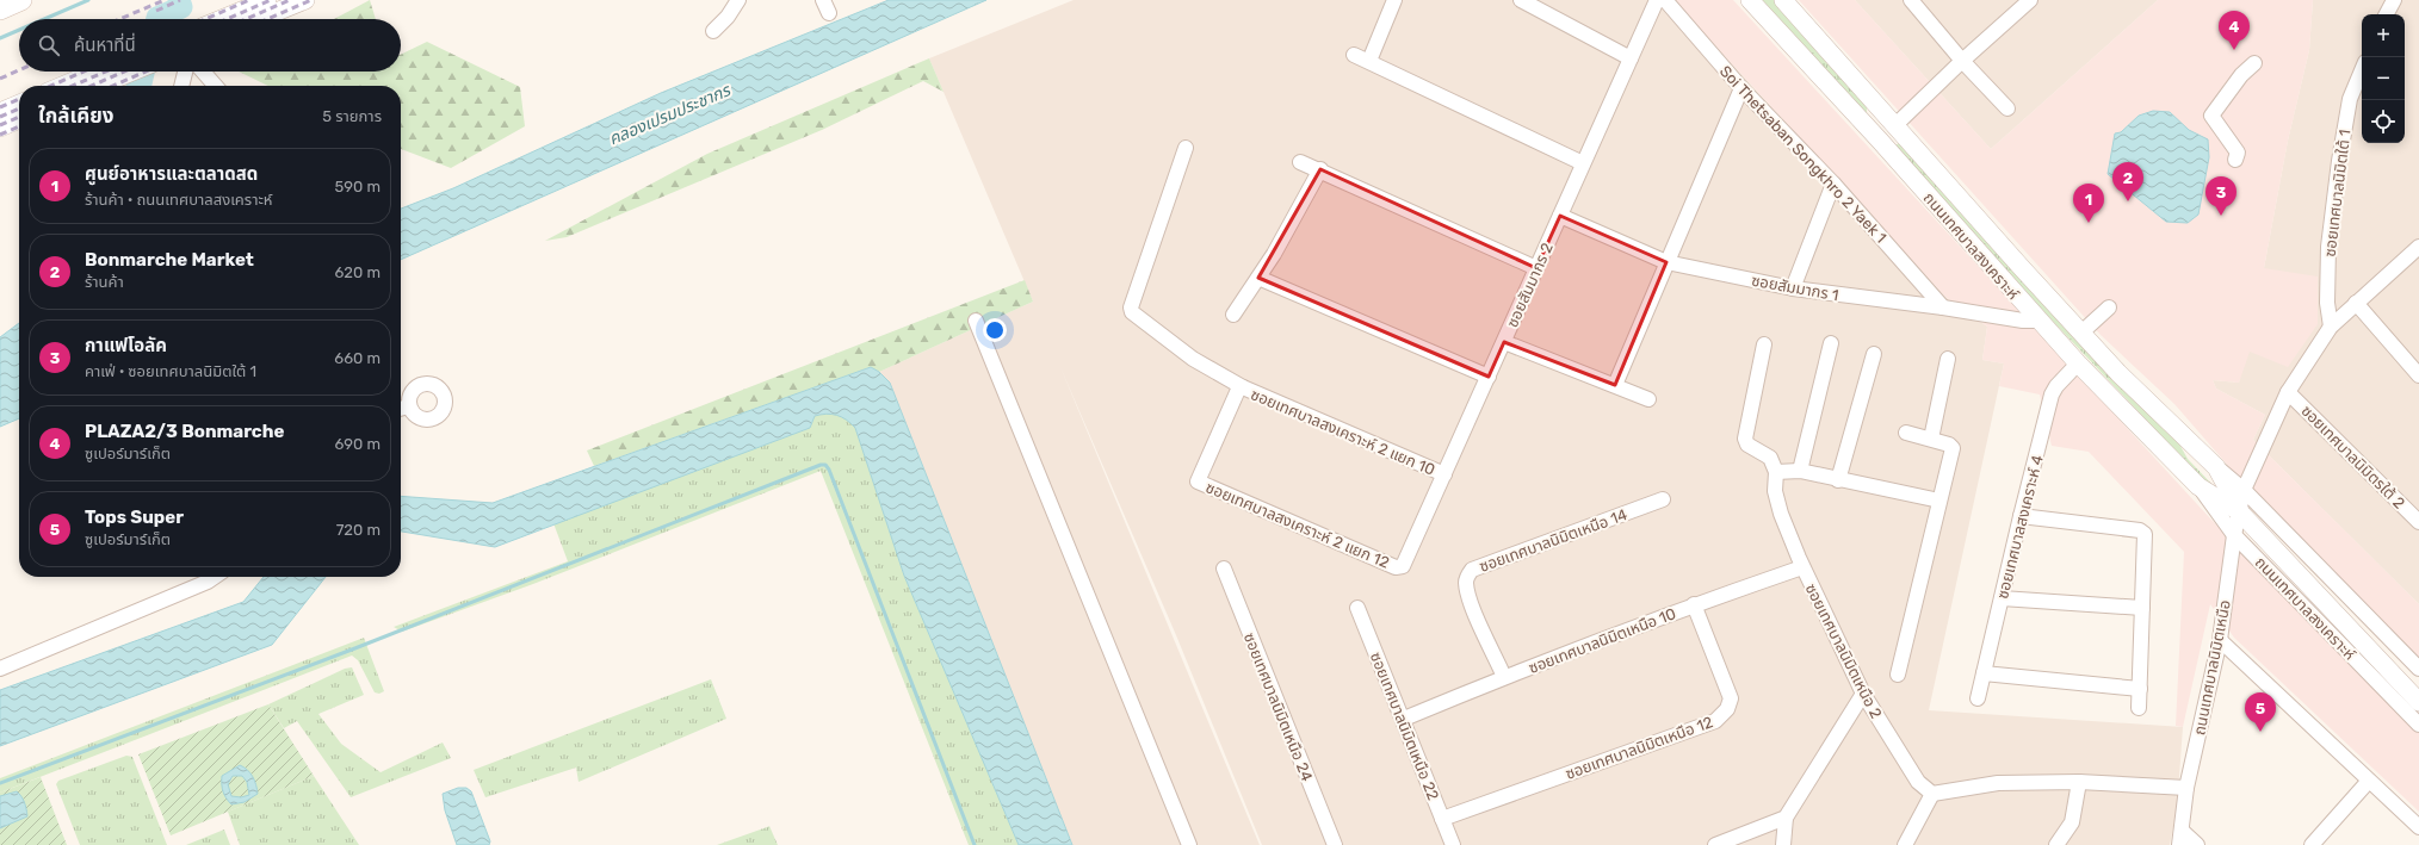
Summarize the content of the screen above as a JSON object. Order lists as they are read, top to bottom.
{
  "streets": {
    "street": [
      "Soi Thetsaban Songkhro 2 Yaek 1",
      "ซอยเทศบาลนิมิตใต้ 1",
      "ถนนเทศบาลสงเคราะห์",
      "ซอยสัมมากร 2",
      "ซอยสัมมากร 1",
      "ซอยเทศบาลสงเคราะห์ 2 แยก 10",
      "ซอยเทศบาลนิมิตรใต้ 2",
      "ซอยเทศบาลสงเคราะห์ 2 แยก 12",
      "ซอยเทศบาลสงเคราะห์ 4",
      "ซอยเทศบาลนิมิตเหนือ 14",
      "ซอยเทศบาลนิมิตเหนือ 10",
      "ซอยเทศบาลนิมิตเหนือ 2",
      "ถนนเทศบาลนิมิตเหนือ",
      "ซอยเทศบาลนิมิตเหนือ 24",
      "ซอยเทศบาลนิมิตเหนือ 22",
      "ซอยเทศบาลนิมิตเหนือ 12"
    ]
  },
  "crossings": [
    ["Soi Thetsaban Songkhro 2 Yaek 1", "ซอยสัมมากร 1"],
    ["ซอยเทศบาลนิมิตใต้ 1", "ถนนเทศบาลนิมิตเหนือ"],
    ["ถนนเทศบาลสงเคราะห์", "ซอยสัมมากร 1"],
    ["ถนนเทศบาลสงเคราะห์", "ซอยเทศบาลสงเคราะห์ 4"],
    ["ถนนเทศบาลสงเคราะห์", "ถนนเทศบาลนิมิตเหนือ"],
    ["ซอยสัมมากร 2", "ซอยสัมมากร 1"],
    ["ซอยสัมมากร 2", "ซอยเทศบาลสงเคราะห์ 2 แยก 10"],
    ["ซอยสัมมากร 2", "ซอยเทศบาลสงเคราะห์ 2 แยก 12"],
    ["ซอยเทศบาลสงเคราะห์ 2 แยก 10", "ซอยเทศบาลสงเคราะห์ 2 แยก 12"],
    ["ซอยเทศบาลนิมิตรใต้ 2", "ถนนเทศบาลนิมิตเหนือ"],
    ["ซอยเทศบาลนิมิตเหนือ 14", "ซอยเทศบาลนิมิตเหนือ 10"],
    ["ซอยเทศบาลนิมิตเหนือ 10", "ซอยเทศบาลนิมิตเหนือ 2"],
    ["ซอยเทศบาลนิมิตเหนือ 10", "ซอยเทศบาลนิมิตเหนือ 22"],
    ["ซอยเทศบาลนิมิตเหนือ 10", "ซอยเทศบาลนิมิตเหนือ 12"],
    ["ซอยเทศบาลนิมิตเหนือ 22", "ซอยเทศบาลนิมิตเหนือ 12"]
  ],
  "water": ["คลองเปรมประชากร"],
  "page": {
    "pins": [
      "4",
      "2",
      "3",
      "1",
      "5"
    ],
    "map_buttons": ["+", "−"],
    "search": "ค้นหาที่นี่",
    "heading": ["ใกล้เคียง", "5 รายการ"],
    "list": [
      {
        "mark": "1",
        "name": "ศูนย์อาหารและตลาดสด",
        "note": "ร้านค้า · ถนนเทศบาลสงเคราะห์",
        "value": "590 m"
      },
      {
        "mark": "2",
        "name": "Bonmarche Market",
        "note": "ร้านค้า",
        "value": "620 m"
      },
      {
        "mark": "3",
        "name": "กาแฟโอลัค",
        "note": "คาเฟ่ · ซอยเทศบาลนิมิตใต้ 1",
        "value": "660 m"
      },
      {
        "mark": "4",
        "name": "PLAZA2/3 Bonmarche",
        "note": "ซูเปอร์มาร์เก็ต",
        "value": "690 m"
      },
      {
        "mark": "5",
        "name": "Tops Super",
        "note": "ซูเปอร์มาร์เก็ต",
        "value": "720 m"
      }
    ]
  }
}
